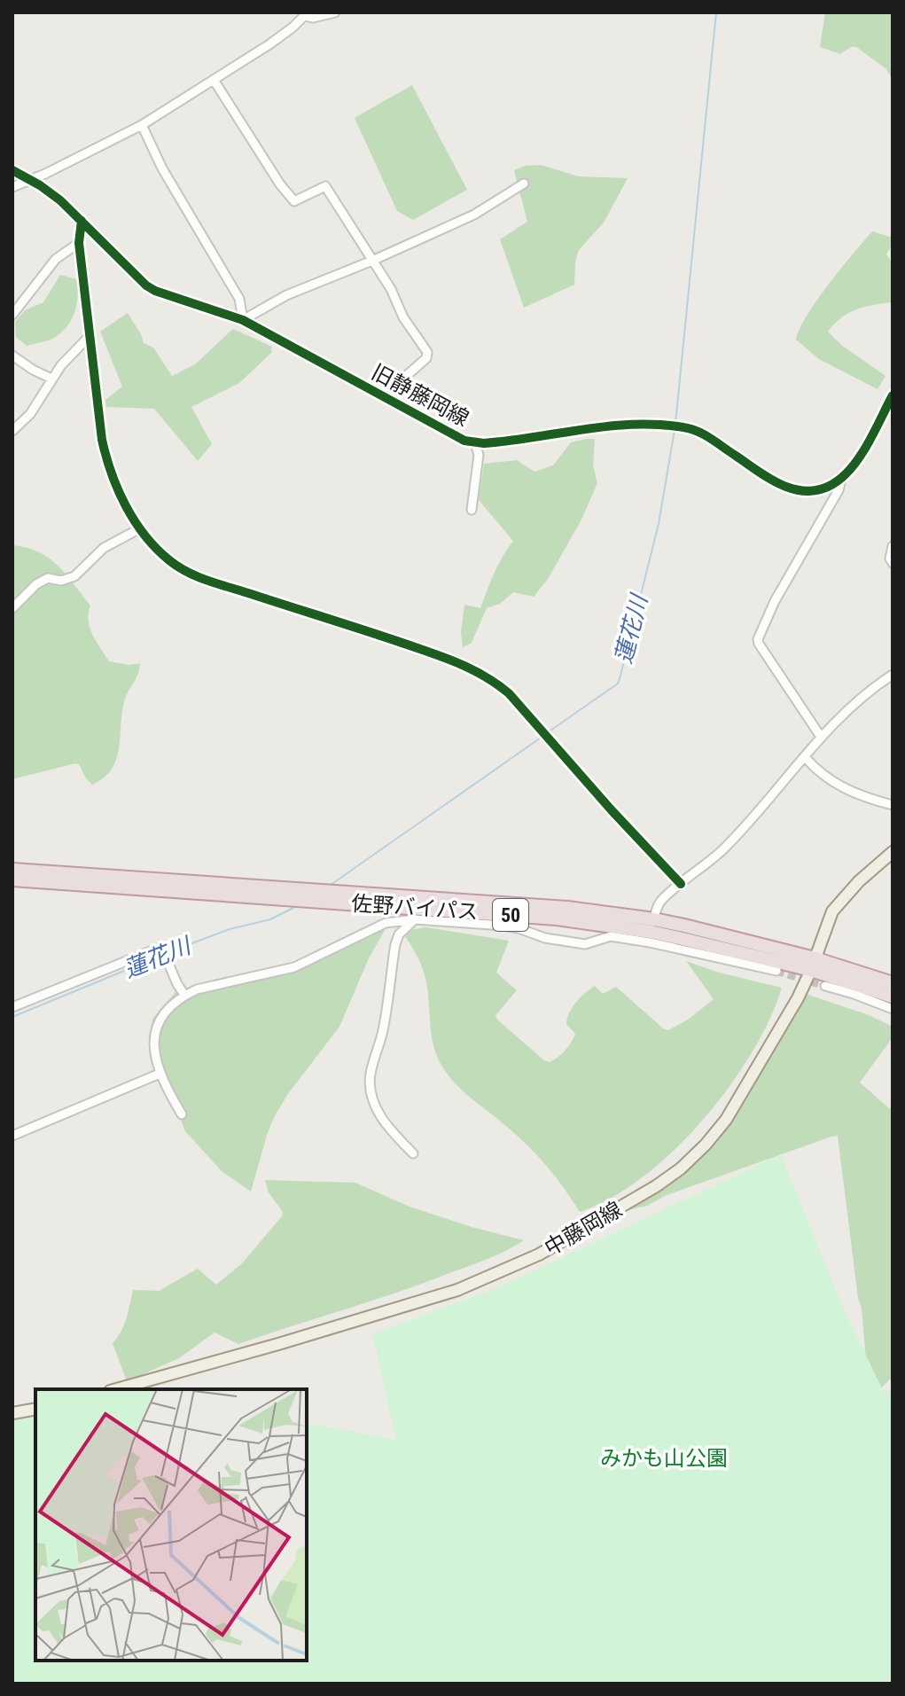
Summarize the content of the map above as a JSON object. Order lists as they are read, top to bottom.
{
  "streets": {
    "highway": ["佐野バイパス", "50"],
    "main road": ["中藤岡線"],
    "street": ["旧静藤岡線"]
  },
  "crossings": [
    ["佐野バイパス", "中藤岡線"]
  ],
  "water": ["蓮花川"],
  "parks": ["みかも山公園"]
}
